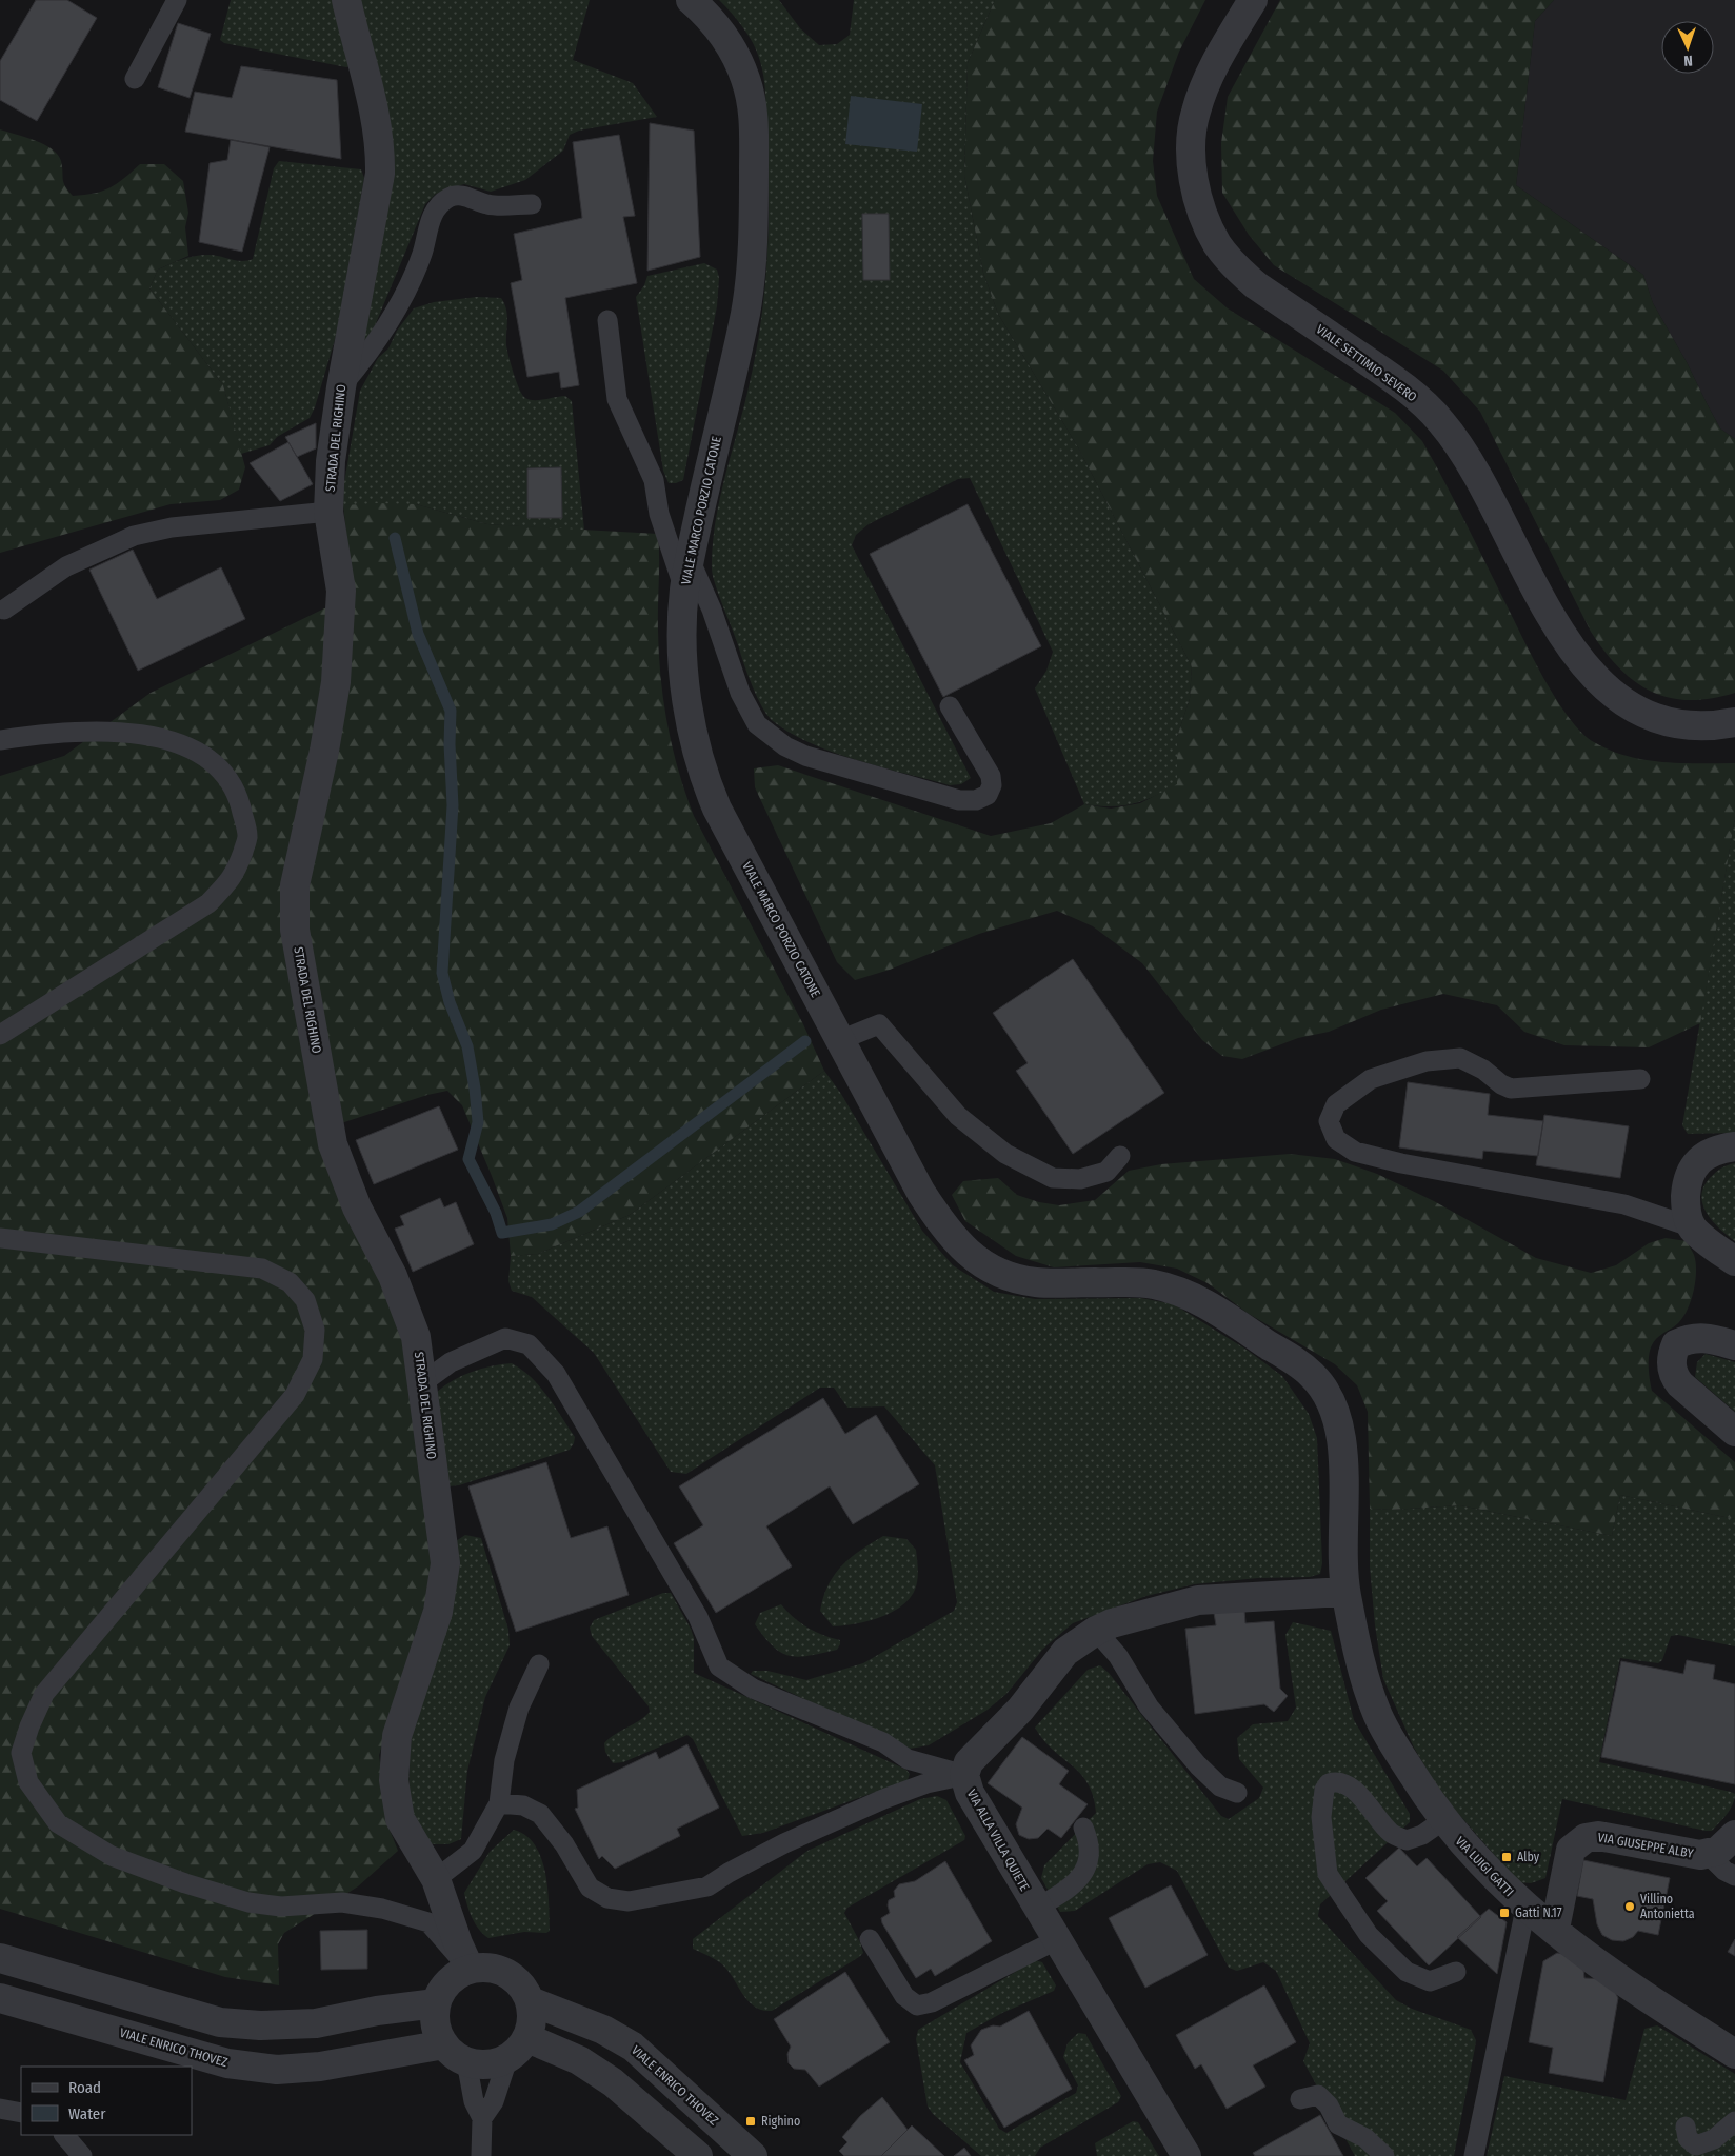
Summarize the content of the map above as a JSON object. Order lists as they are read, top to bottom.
{
  "streets": {
    "street": [
      "VIALE SETTIMIO SEVERO",
      "STRADA DEL RIGHINO",
      "VIALE MARCO PORZIO CATONE",
      "VIA ALLA VILLA QUIETE",
      "VIA GIUSEPPE ALBY",
      "VIA LUIGI GATTI",
      "VIALE ENRICO THOVEZ"
    ]
  },
  "crossings": [
    ["STRADA DEL RIGHINO", "VIALE ENRICO THOVEZ"],
    ["VIALE MARCO PORZIO CATONE", "VIA ALLA VILLA QUIETE"],
    ["VIALE MARCO PORZIO CATONE", "VIA LUIGI GATTI"],
    ["VIA ALLA VILLA QUIETE", "VIA LUIGI GATTI"],
    ["VIA GIUSEPPE ALBY", "VIA LUIGI GATTI"]
  ],
  "places": {
    "transit": ["Alby", "Gatti N.17", "Righino"],
    "other": ["Villino Antonietta"]
  },
  "legend": ["Road", "Water"],
  "north": "bottom"
}
